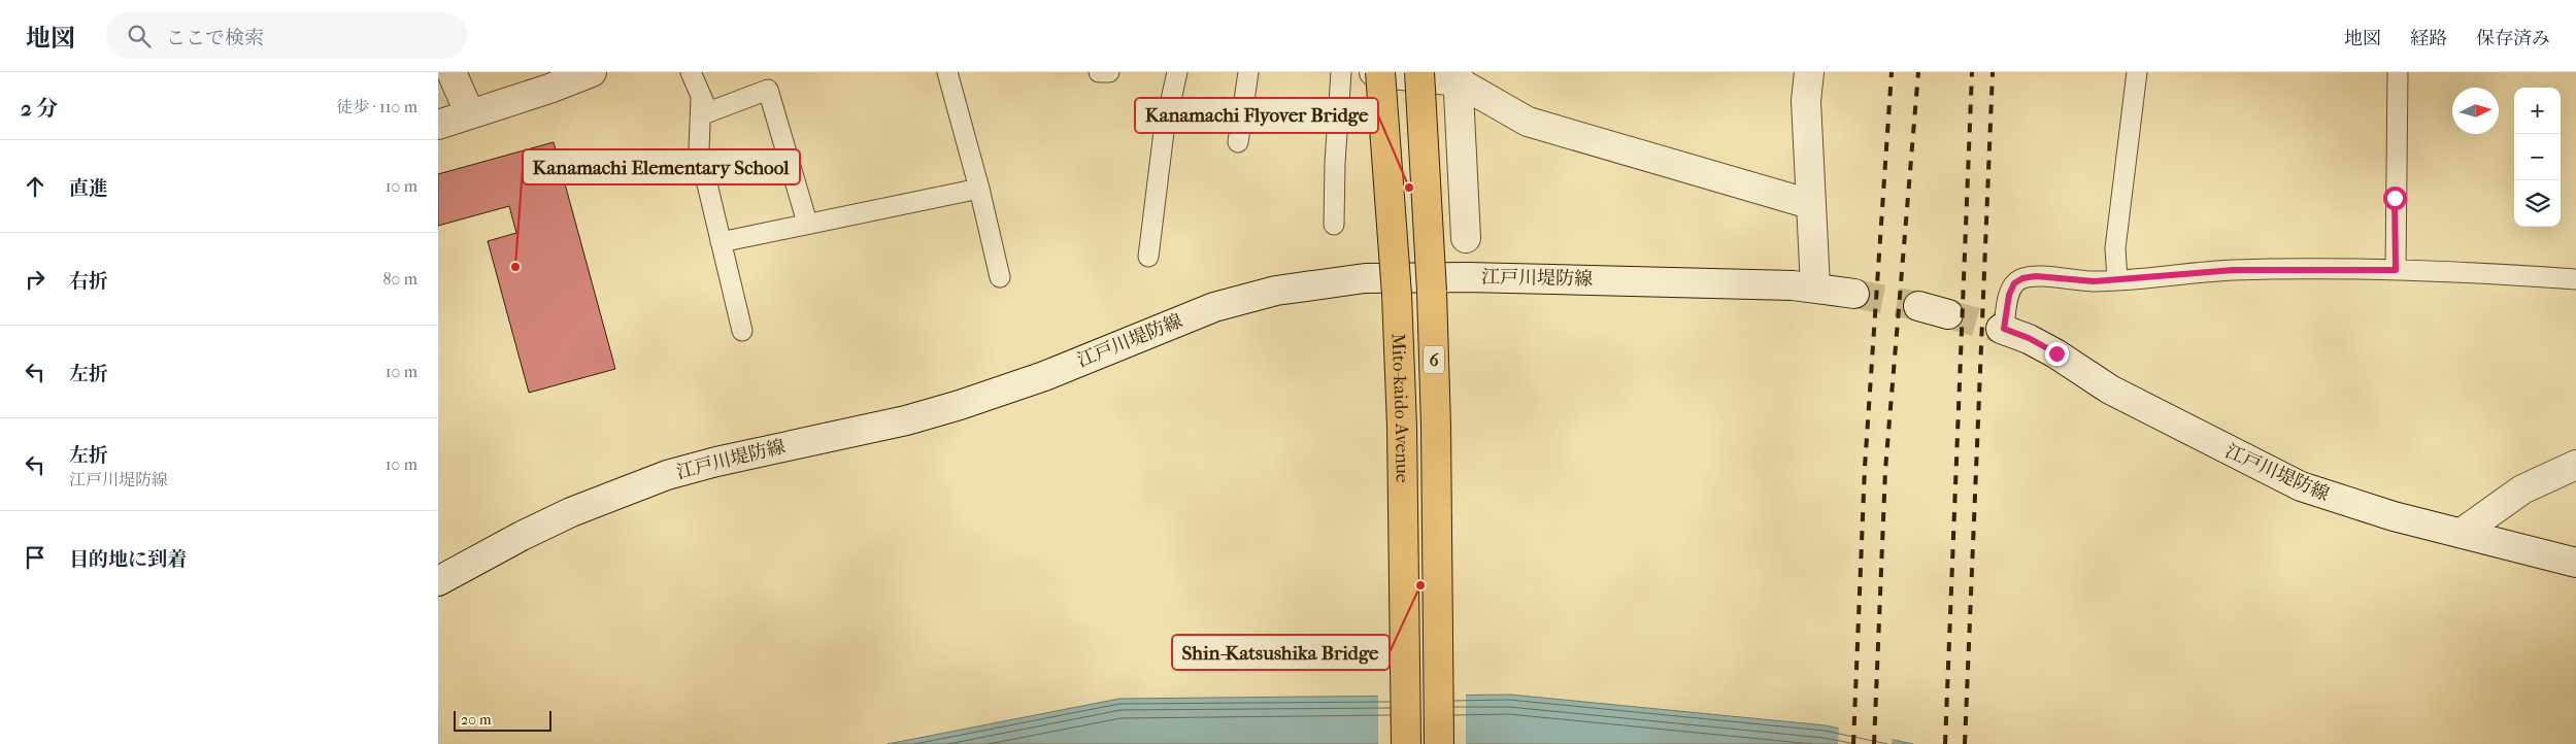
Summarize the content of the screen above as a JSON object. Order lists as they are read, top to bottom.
{
  "streets": {
    "highway": ["6", "Mito-kaido Avenue"],
    "main road": ["江戸川堤防線"]
  },
  "places": ["Kanamachi Flyover Bridge", "Kanamachi Elementary School", "Shin-Katsushika Bridge"],
  "scale_bar": "20 m",
  "north": "right",
  "page": {
    "header": "地図",
    "search": "ここで検索",
    "nav": ["地図", "経路", "保存済み"],
    "heading": ["2 分", "徒歩 · 110 m"],
    "map_buttons": ["+", "−"],
    "list": [
      ["直進", "10 m"],
      ["右折", "80 m"],
      ["左折", "10 m"],
      ["左折", "江戸川堤防線", "10 m"],
      "目的地に到着"
    ],
    "scale": "20 m"
  }
}
